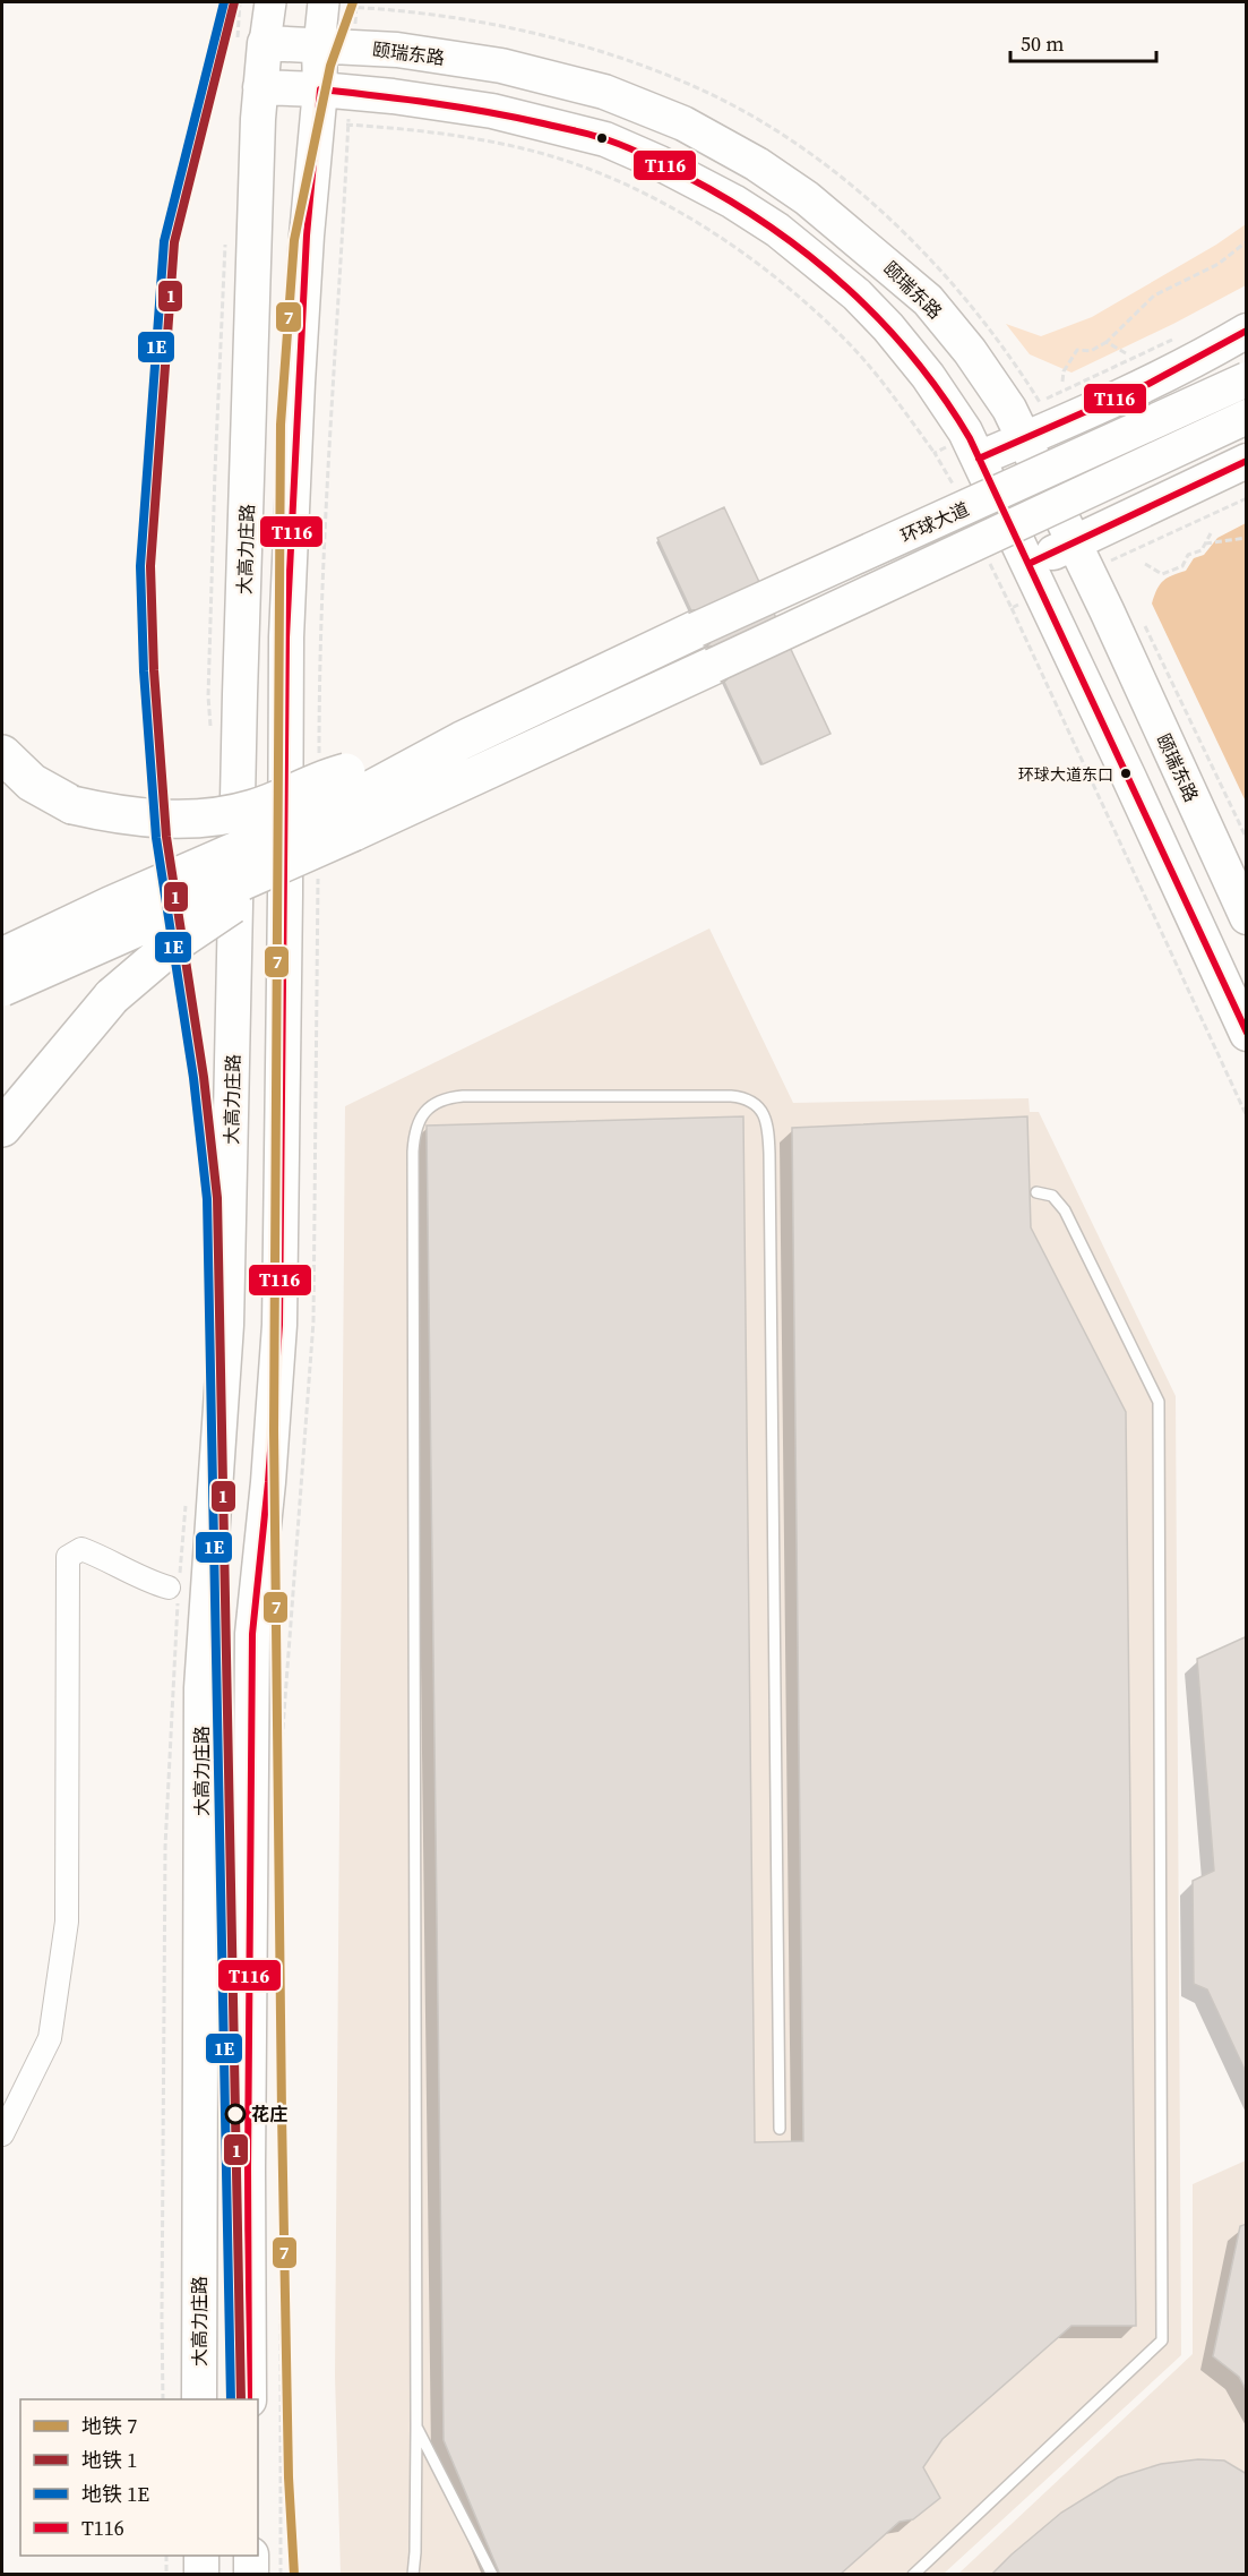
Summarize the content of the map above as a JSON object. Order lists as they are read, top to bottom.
{
  "streets": {
    "main road": ["颐瑞东路", "环球大道", "大高力庄路"]
  },
  "crossings": [
    ["颐瑞东路", "大高力庄路"]
  ],
  "places": ["环球大道东口", "花庄"],
  "lines": [
    "metro line 7",
    "metro line 1",
    "metro line 1E",
    "transit line T116"
  ],
  "legend": [
    "地铁 7",
    "地铁 1",
    "地铁 1E",
    "T116"
  ],
  "scale_bar": "50 m"
}
